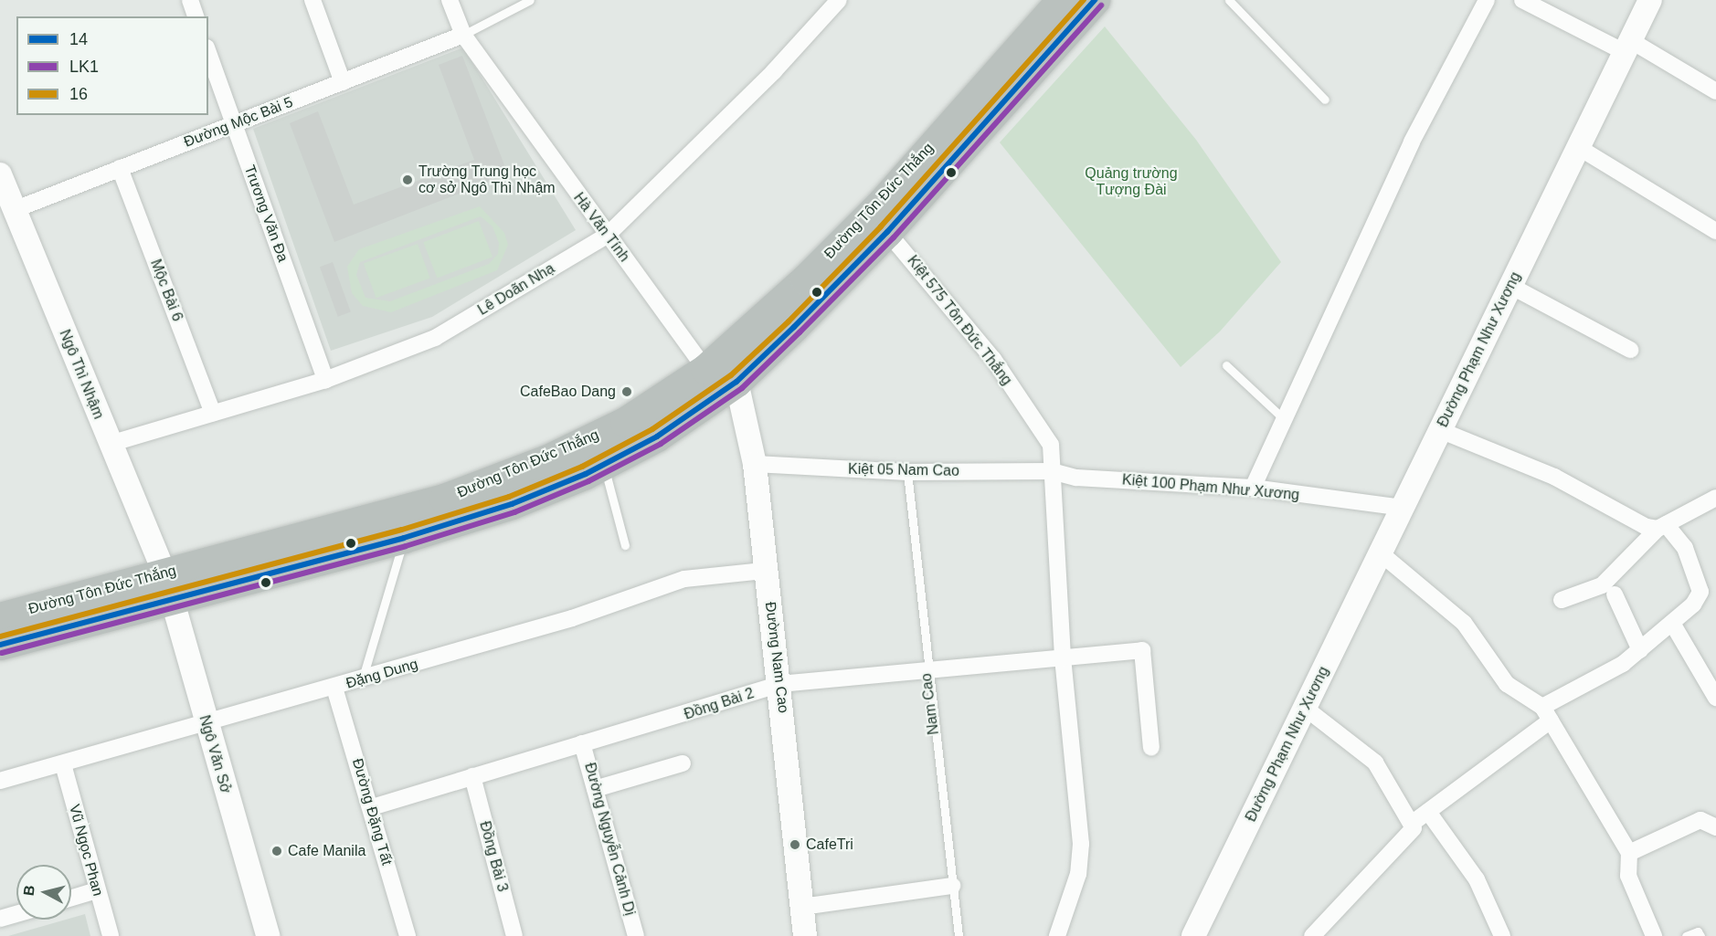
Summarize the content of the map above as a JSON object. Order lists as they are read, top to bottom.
{
  "streets": {
    "highway": ["Đường Tôn Đức Thắng"],
    "street": [
      "Đường Mộc Bài 5",
      "Trương Văn Đa",
      "Hà Văn Tính",
      "Lê Doãn Nhạ",
      "Mộc Bài 6",
      "Kiệt 575 Tôn Đức Thắng",
      "Đường Phạm Như Xương",
      "Ngô Thì Nhậm",
      "Kiệt 05 Nam Cao",
      "Kiệt 100 Phạm Như Xương",
      "Đường Nam Cao",
      "Đặng Dung",
      "Đồng Bài 2",
      "Ngô Văn Sở",
      "Đường Đặng Tất",
      "Đường Nguyễn Cảnh Dị",
      "Vũ Ngọc Phan",
      "Đồng Bài 3"
    ],
    "lane": ["Nam Cao"]
  },
  "crossings": [
    ["Đường Mộc Bài 5", "Trương Văn Đa"],
    ["Đường Mộc Bài 5", "Hà Văn Tính"],
    ["Đường Mộc Bài 5", "Mộc Bài 6"],
    ["Đường Mộc Bài 5", "Ngô Thì Nhậm"],
    ["Đường Tôn Đức Thắng", "Hà Văn Tính"],
    ["Đường Tôn Đức Thắng", "Kiệt 575 Tôn Đức Thắng"],
    ["Đường Tôn Đức Thắng", "Ngô Thì Nhậm"],
    ["Đường Tôn Đức Thắng", "Đường Nam Cao"],
    ["Đường Tôn Đức Thắng", "Ngô Văn Sở"],
    ["Trương Văn Đa", "Lê Doãn Nhạ"],
    ["Hà Văn Tính", "Lê Doãn Nhạ"],
    ["Lê Doãn Nhạ", "Mộc Bài 6"],
    ["Lê Doãn Nhạ", "Ngô Thì Nhậm"],
    ["Kiệt 575 Tôn Đức Thắng", "Kiệt 05 Nam Cao"],
    ["Kiệt 575 Tôn Đức Thắng", "Kiệt 100 Phạm Như Xương"],
    ["Kiệt 575 Tôn Đức Thắng", "Đồng Bài 2"],
    ["Đường Phạm Như Xương", "Kiệt 100 Phạm Như Xương"],
    ["Ngô Thì Nhậm", "Ngô Văn Sở"],
    ["Kiệt 05 Nam Cao", "Kiệt 100 Phạm Như Xương"],
    ["Kiệt 05 Nam Cao", "Đường Nam Cao"],
    ["Kiệt 05 Nam Cao", "Nam Cao"],
    ["Đường Nam Cao", "Đặng Dung"],
    ["Đường Nam Cao", "Đồng Bài 2"],
    ["Đặng Dung", "Ngô Văn Sở"],
    ["Đặng Dung", "Đường Đặng Tất"],
    ["Đặng Dung", "Vũ Ngọc Phan"],
    ["Đồng Bài 2", "Nam Cao"],
    ["Đồng Bài 2", "Đường Đặng Tất"],
    ["Đồng Bài 2", "Đường Nguyễn Cảnh Dị"],
    ["Đồng Bài 2", "Đồng Bài 3"]
  ],
  "parks": ["Quảng trường Tượng Đài"],
  "places": [
    "Trường Trung học cơ sở Ngô Thì Nhậm",
    "CafeBao Dang",
    "CafeTri",
    "Cafe Manila"
  ],
  "lines": ["transit line 14", "transit line 16", "transit line LK1"],
  "legend": ["14", "LK1", "16"],
  "north": "left"
}
